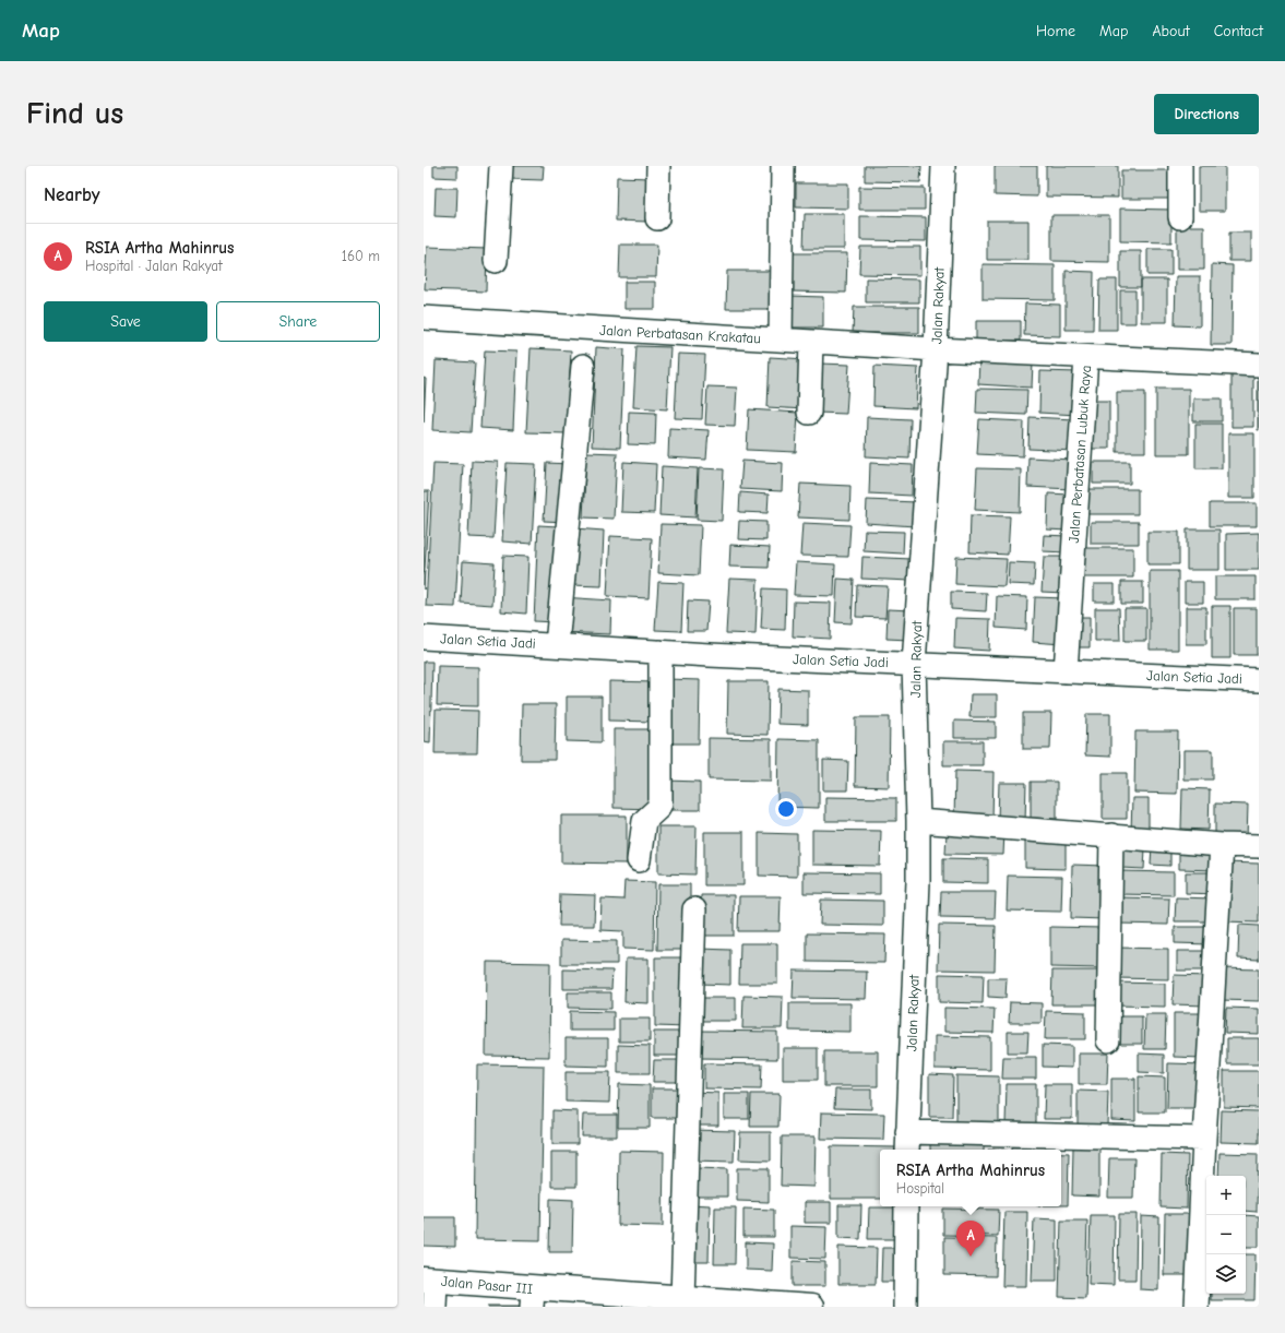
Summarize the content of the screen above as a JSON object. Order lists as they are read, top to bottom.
{
  "streets": {
    "street": [
      "Jalan Rakyat",
      "Jalan Perbatasan Krakatau",
      "Jalan Perbatasan Lubuk Raya",
      "Jalan Setia Jadi",
      "Jalan Pasar III"
    ]
  },
  "crossings": [
    ["Jalan Rakyat", "Jalan Perbatasan Krakatau"],
    ["Jalan Rakyat", "Jalan Setia Jadi"],
    ["Jalan Perbatasan Krakatau", "Jalan Perbatasan Lubuk Raya"],
    ["Jalan Perbatasan Lubuk Raya", "Jalan Setia Jadi"]
  ],
  "page": {
    "header": "Map",
    "nav": [
      "Home",
      "Map",
      "About",
      "Contact"
    ],
    "buttons": [
      "Directions",
      ["Save", "Share"]
    ],
    "title": "Find us",
    "heading": "Nearby",
    "list": [
      {
        "mark": "A",
        "name": "RSIA Artha Mahinrus",
        "note": "Hospital · Jalan Rakyat",
        "value": "160 m"
      }
    ],
    "popup": ["RSIA Artha Mahinrus", "Hospital"],
    "map_buttons": ["+", "−"],
    "pins": "A"
  }
}
